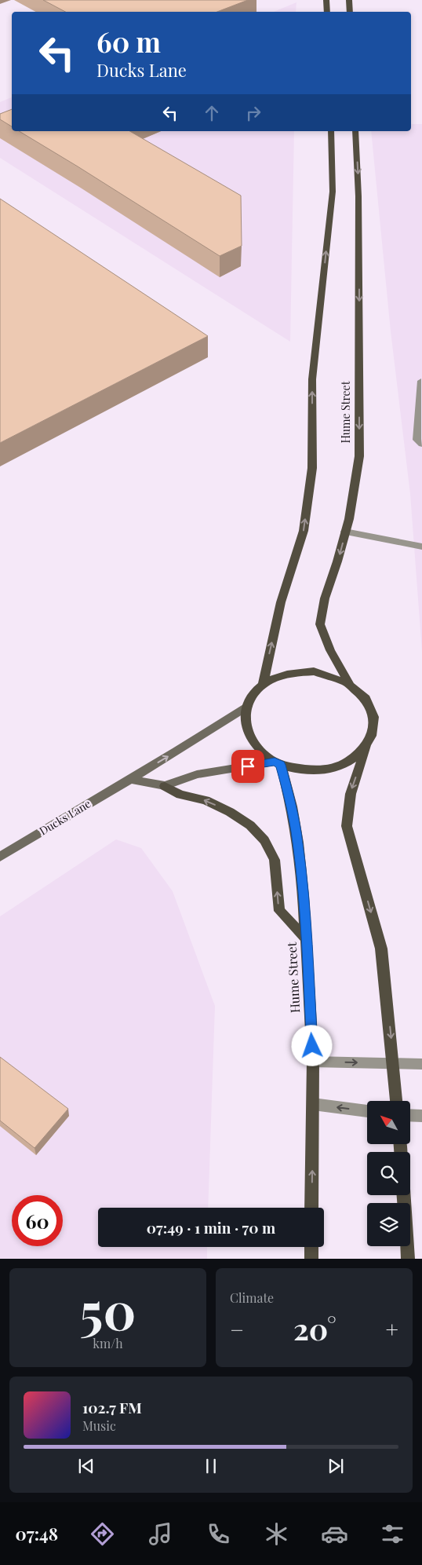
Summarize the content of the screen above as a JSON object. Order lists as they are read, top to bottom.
{
  "streets": {
    "main road": ["Hume Street"],
    "street": ["Ducks Lane"]
  },
  "crossings": [
    ["Hume Street", "Ducks Lane"]
  ],
  "north": "top left",
  "page": {
    "turn": ["60 m", "Ducks Lane"],
    "limit": "60",
    "trip": "07:49 · 1 min · 70 m",
    "tile": [
      ["50", "km/h"],
      "Climate"
    ],
    "heat": ["−", "20°", "+"],
    "song": ["102.7 FM", "Music"],
    "tabs": "07:48"
  }
}
